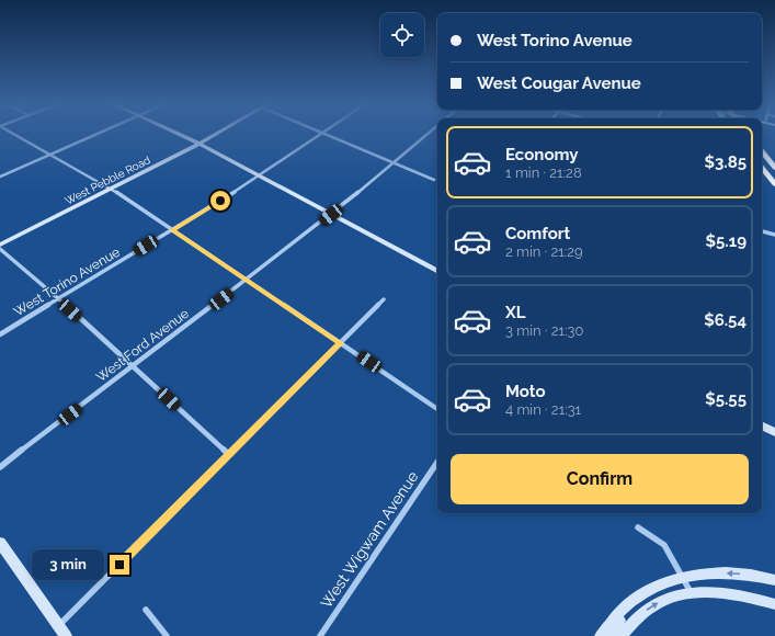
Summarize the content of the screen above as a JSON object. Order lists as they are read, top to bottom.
{
  "streets": {
    "street": [
      "West Pebble Road",
      "West Torino Avenue",
      "West Ford Avenue",
      "West Wigwam Avenue"
    ]
  },
  "page": {
    "banner": ["West Torino Avenue", "West Cougar Avenue"],
    "list": [
      {
        "name": "Economy",
        "note": "1 min · 21:28",
        "value": "$3.85"
      },
      {
        "name": "Comfort",
        "note": "2 min · 21:29",
        "value": "$5.19"
      },
      {
        "name": "XL",
        "note": "3 min · 21:30",
        "value": "$6.54"
      },
      {
        "name": "Moto",
        "note": "4 min · 21:31",
        "value": "$5.55"
      }
    ],
    "buttons": "Confirm",
    "bubble": "3 min"
  }
}
